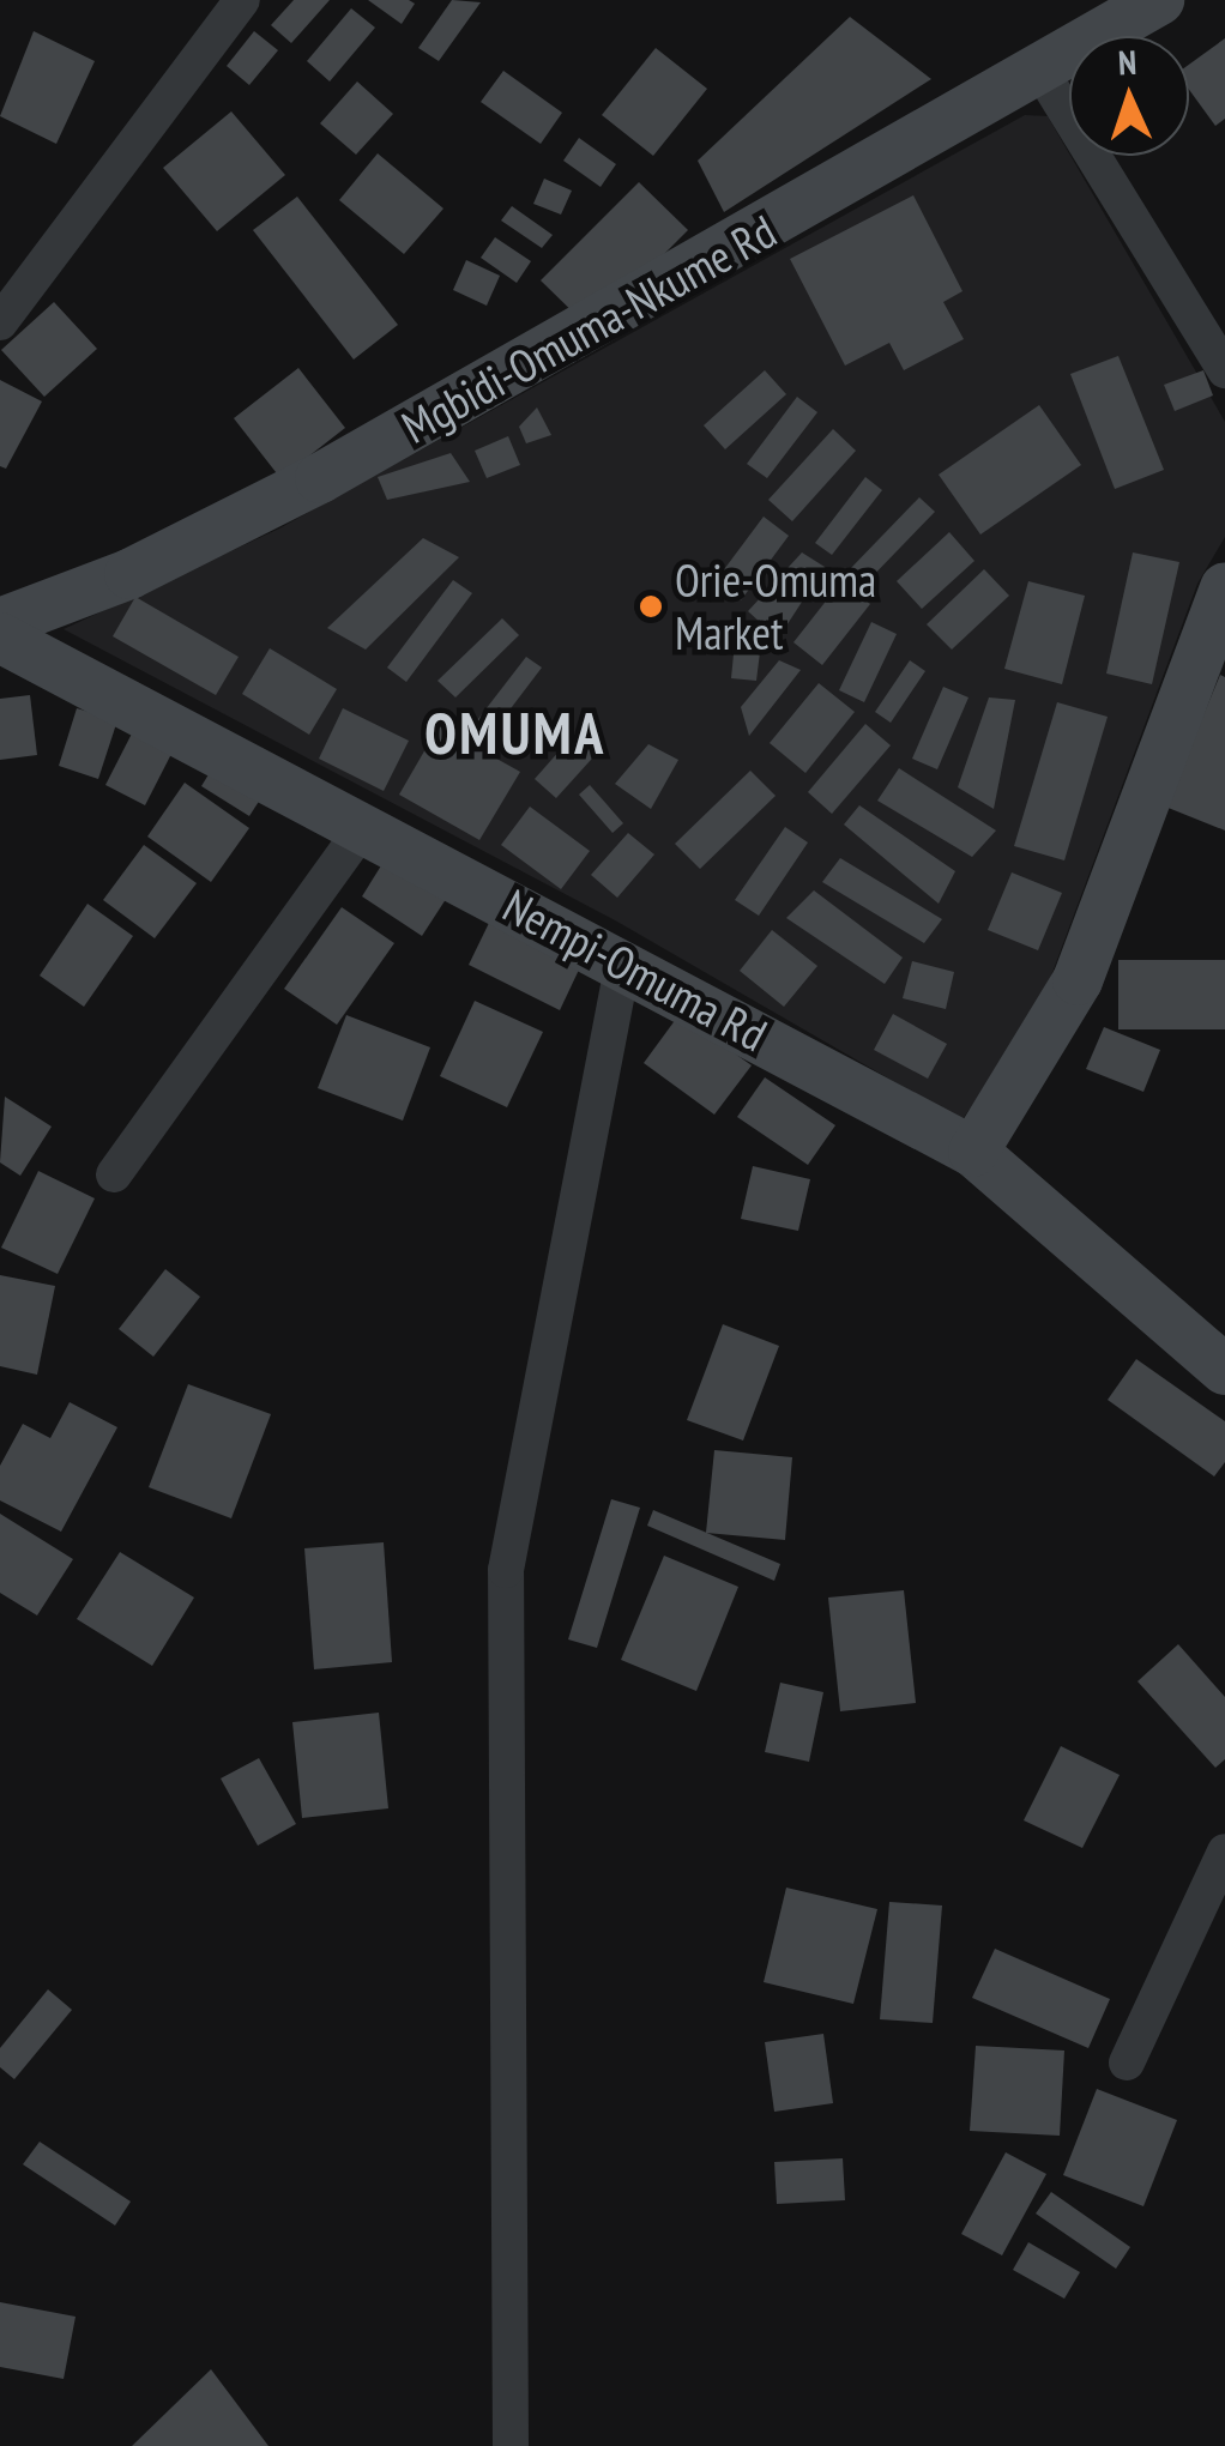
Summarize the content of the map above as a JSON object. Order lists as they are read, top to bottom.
{
  "streets": {
    "street": ["Mgbidi-Omuma-Nkume Rd", "Nempi-Omuma Rd"]
  },
  "districts": ["OMUMA"],
  "places": ["Orie-Omuma Market"],
  "north": "top"
}
